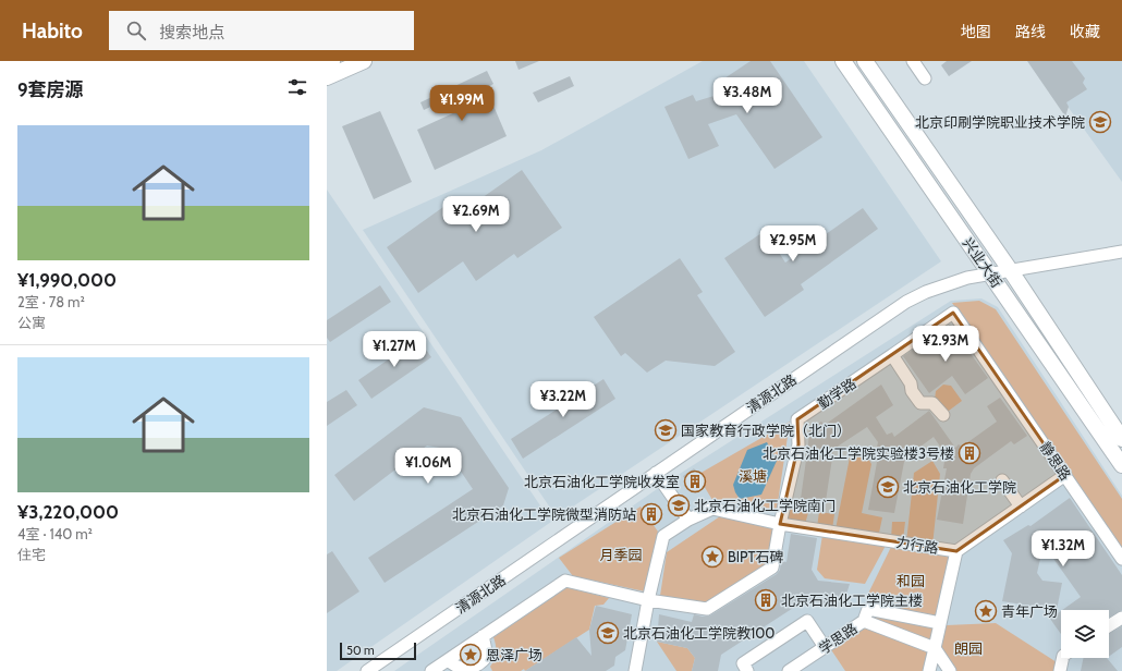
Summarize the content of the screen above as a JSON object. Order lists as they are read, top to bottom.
{
  "streets": {
    "main road": ["兴业大街"],
    "street": [
      "清源北路",
      "勤学路",
      "静思路",
      "力行路",
      "学思路"
    ]
  },
  "crossings": [
    ["兴业大街", "清源北路"],
    ["勤学路", "静思路"],
    ["勤学路", "力行路"],
    ["力行路", "学思路"]
  ],
  "parks": [
    "溪塘",
    "月季园",
    "和园",
    "朗园"
  ],
  "places": {
    "school or university": [
      "北京印刷学院职业技术学院",
      "国家教育行政学院（北门）",
      "北京石油化工学院",
      "北京石油化工学院南门",
      "北京石油化工学院教100"
    ],
    "building": [
      "北京石油化工学院实验楼3号楼",
      "北京石油化工学院收发室",
      "北京石油化工学院微型消防站",
      "北京石油化工学院主楼"
    ],
    "place": ["BIPT石碑", "青年广场", "恩泽广场"]
  },
  "scale_bar": "50 m",
  "page": {
    "header": "Habito",
    "search": "搜索地点",
    "nav": ["地图", "路线", "收藏"],
    "heading": "9套房源",
    "price": [
      "¥3.48M",
      "¥1.99M",
      "¥2.69M",
      "¥2.95M",
      "¥2.93M",
      "¥1.27M",
      "¥3.22M",
      "¥1.06M",
      "¥1.32M"
    ],
    "list": [
      {
        "name": "¥1,990,000",
        "note": "2室 · 78 m² · 公寓"
      },
      {
        "name": "¥3,220,000",
        "note": "4室 · 140 m² · 住宅"
      }
    ],
    "scale": "50 m"
  }
}
